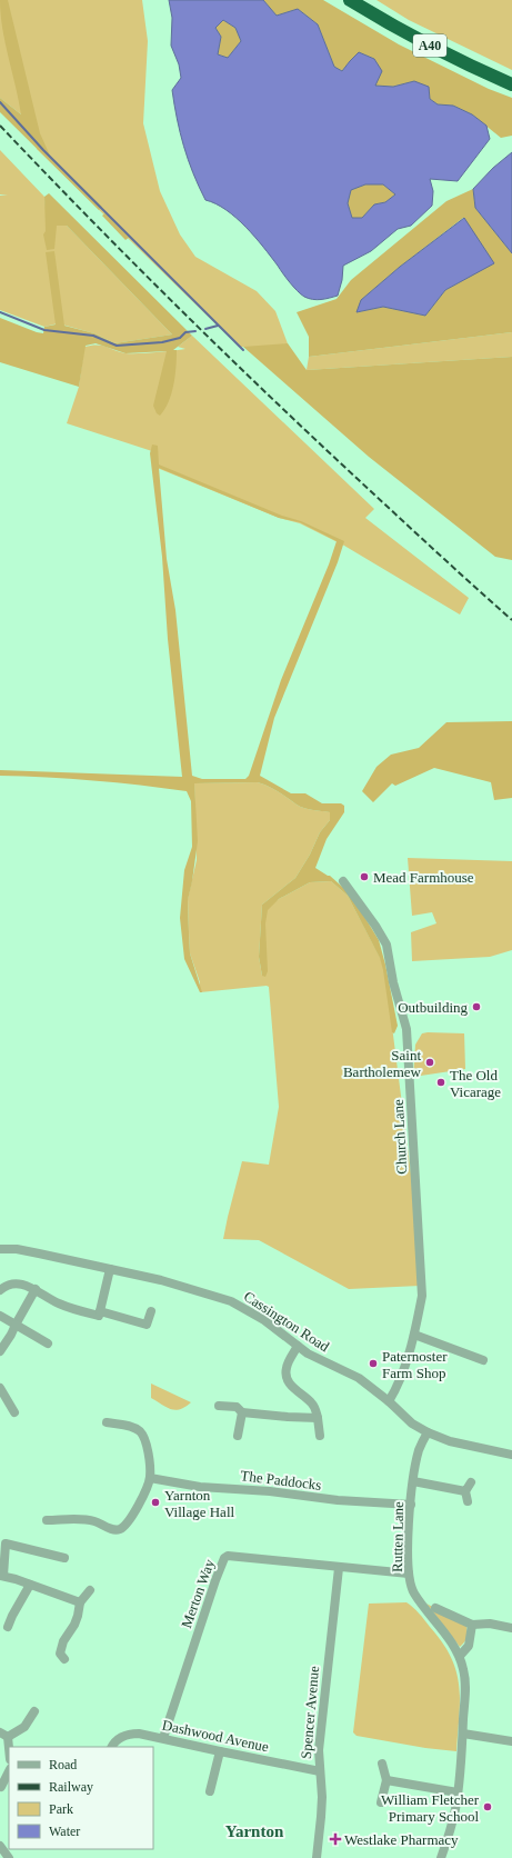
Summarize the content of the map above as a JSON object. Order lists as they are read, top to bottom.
{
  "streets": {
    "highway": ["A40"],
    "street": [
      "Church Lane",
      "Cassington Road",
      "The Paddocks",
      "Rutten Lane",
      "Merton Way",
      "Spencer Avenue",
      "Dashwood Avenue"
    ]
  },
  "crossings": [
    ["Church Lane", "Cassington Road"],
    ["Cassington Road", "Rutten Lane"],
    ["The Paddocks", "Rutten Lane"],
    ["Rutten Lane", "Merton Way"],
    ["Merton Way", "Spencer Avenue"],
    ["Merton Way", "Dashwood Avenue"],
    ["Spencer Avenue", "Dashwood Avenue"]
  ],
  "districts": ["Yarnton"],
  "places": {
    "other": [
      "Mead Farmhouse",
      "Outbuilding",
      "Saint Bartholemew",
      "The Old Vicarage",
      "Paternoster Farm Shop",
      "Yarnton Village Hall",
      "William Fletcher Primary School"
    ],
    "health": ["Westlake Pharmacy"]
  },
  "legend": [
    "Road",
    "Railway",
    "Park",
    "Water"
  ]
}
